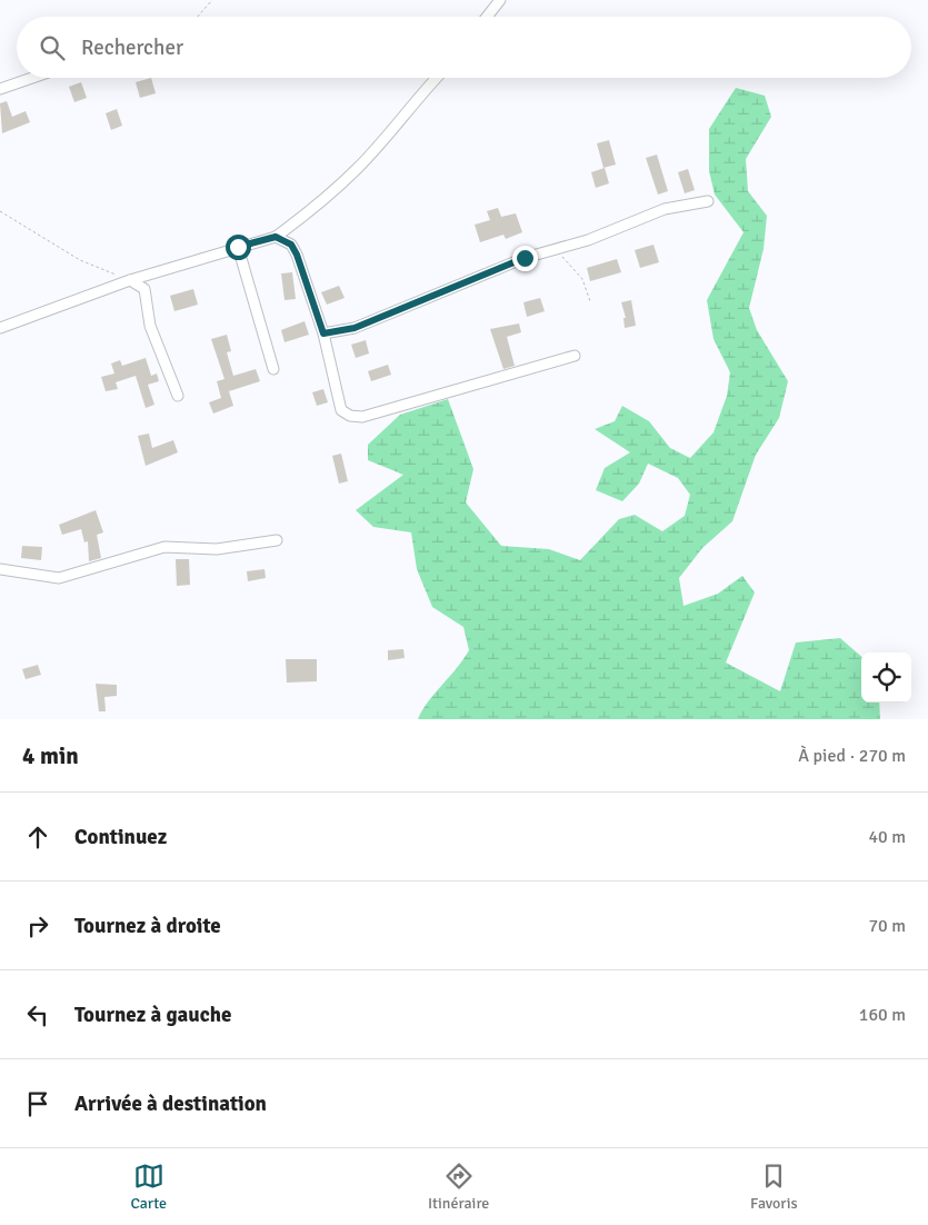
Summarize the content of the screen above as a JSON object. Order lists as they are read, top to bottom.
{
  "page": {
    "search": "Rechercher",
    "heading": ["4 min", "À pied · 270 m"],
    "list": [
      ["Continuez", "40 m"],
      ["Tournez à droite", "70 m"],
      ["Tournez à gauche", "160 m"],
      "Arrivée à destination"
    ],
    "nav": ["Carte", "Itinéraire", "Favoris"]
  }
}
